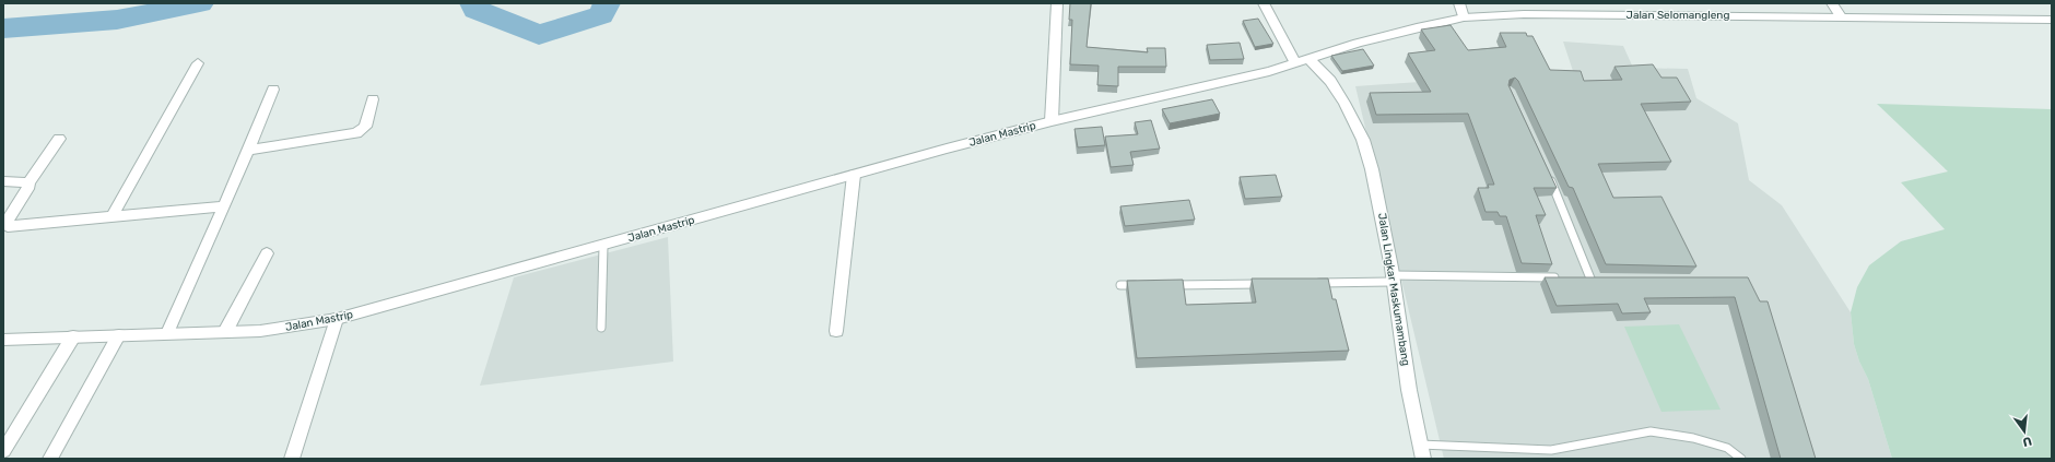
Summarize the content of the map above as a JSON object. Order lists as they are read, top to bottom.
{
  "streets": {
    "street": ["Jalan Selomangleng", "Jalan Mastrip", "Jalan Lingkar Maskumambang"]
  },
  "crossings": [
    ["Jalan Selomangleng", "Jalan Mastrip"],
    ["Jalan Selomangleng", "Jalan Lingkar Maskumambang"],
    ["Jalan Mastrip", "Jalan Lingkar Maskumambang"]
  ],
  "north": "bottom"
}
